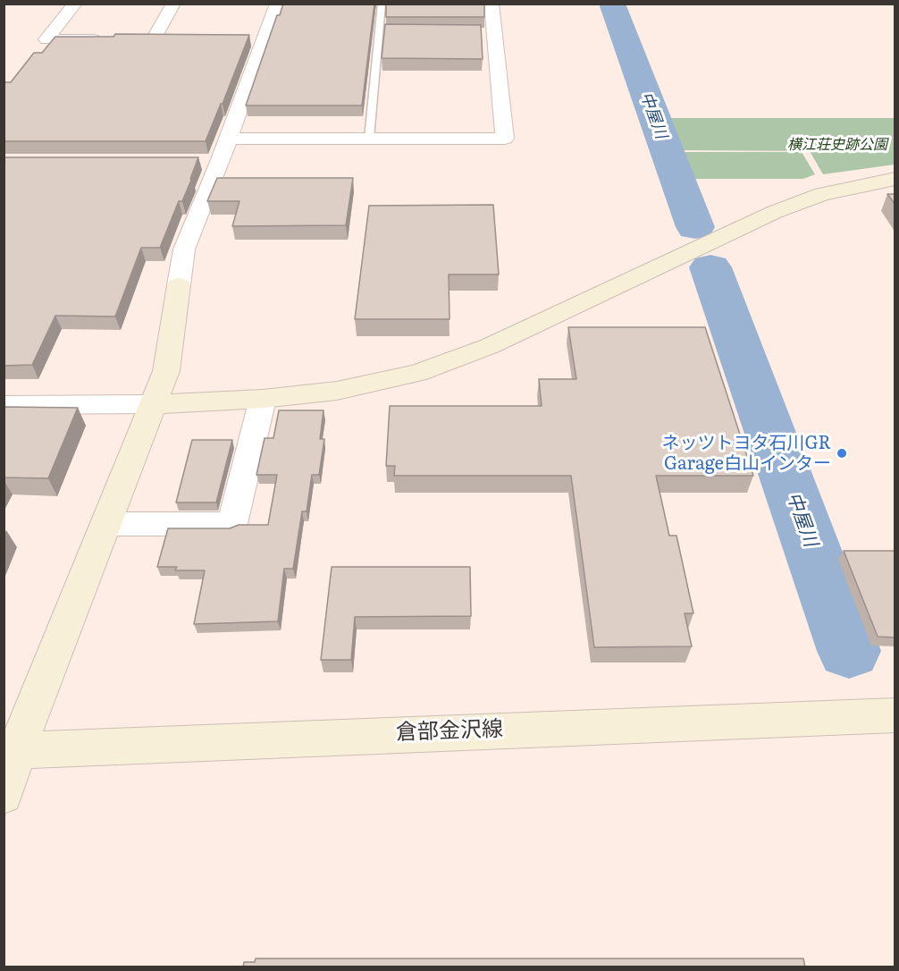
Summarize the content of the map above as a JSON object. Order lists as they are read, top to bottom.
{
  "streets": {
    "street": ["倉部金沢線"]
  },
  "water": ["中屋川"],
  "parks": ["横江荘史跡公園"],
  "places": ["ネッツトヨタ石川GR Garage白山インター"]
}
